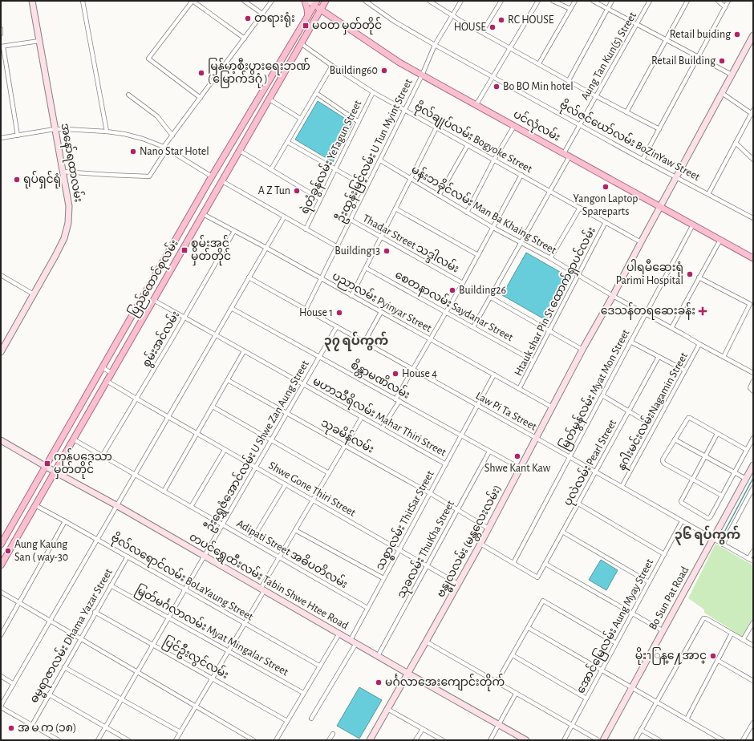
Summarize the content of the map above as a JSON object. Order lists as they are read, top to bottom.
{
  "streets": {
    "main road": ["ပင်လုံလမ်း", "ပြည်ထောင်စုလမ်း"],
    "street": [
      "Aung Tan Kun(5) Street",
      "ဗိုလ်ချုပ်လမ်း Bogyoke Street",
      "ဗိုလ်ဇင်ယော်လမ်း BoZinYaw Street",
      "ဦးထွန်းမြင့်လမ်း U Tun Myint Street",
      "ရဲတံခွန်လမ်း YeTagun Street",
      "အနော်ရထာလမ်း",
      "မန်းဘခိုင်လမ်း Man Ba Khaing Street",
      "Thadar Street သဒ္ဒါလမ်း",
      "Htauk shar Pin St ထောက်ရှာပင်လမ်း",
      "ပညာလမ်း Pyinyar Street",
      "စေတနာလမ်း Saydanar Street",
      "စွမ်းအင်လမ်း",
      "စိန္တာမဏိလမ်း",
      "မြတ်မွန်လမ်း Myat Mon Street",
      "Law Pi Ta Street",
      "နဂါးမင်းလမ်းNagamin Street",
      "မဟာသီရိလမ်း Mahar Thiri Street",
      "သုခမိန်လမ်း",
      "ဦးရွှေဇံအောင်လမ်း U Shwe Zan Aung Street",
      "ပုလဲလမ်း Pearl Street",
      "Shwe Gone Thiri Street",
      "သစ္စာလမ်း ThitSar Street",
      "ဗန္ဓုလလမ်း (မန္တလေးလမ်း)",
      "သုခလမ်း ThuKha Street",
      "Adipati Street အဓိပတိလမ်း",
      "ဗိုလ်လရောင်လမ်း BoLaYaung Street",
      "တပင်ရွှေထီးလမ်း Tabin Shwe Htee Road",
      "Bo Sun Pat Road",
      "အောင်မြေလမ်း Aung Myay Street",
      "မြတ်မင်္ဂလာလမ်း Myat Mingalar Street",
      "ဓမ္မရာဇာလမ်း Dhama Yazar Street",
      "ပြင်ဦးလွင်လမ်း"
    ]
  },
  "crossings": [
    ["Aung Tan Kun(5) Street", "ပင်လုံလမ်း"],
    ["Aung Tan Kun(5) Street", "ဗိုလ်ဇင်ယော်လမ်း BoZinYaw Street"],
    ["ပင်လုံလမ်း", "ဦးထွန်းမြင့်လမ်း U Tun Myint Street"],
    ["ပင်လုံလမ်း", "ပြည်ထောင်စုလမ်း"],
    ["ပင်လုံလမ်း", "မြတ်မွန်လမ်း Myat Mon Street"],
    ["ပင်လုံလမ်း", "ဗန္ဓုလလမ်း (မန္တလေးလမ်း)"],
    ["ဗိုလ်ချုပ်လမ်း Bogyoke Street", "ဦးထွန်းမြင့်လမ်း U Tun Myint Street"],
    ["ဗိုလ်ချုပ်လမ်း Bogyoke Street", "ရဲတံခွန်လမ်း YeTagun Street"],
    ["ဗိုလ်ချုပ်လမ်း Bogyoke Street", "ပြည်ထောင်စုလမ်း"],
    ["ဗိုလ်ချုပ်လမ်း Bogyoke Street", "Htauk shar Pin St ထောက်ရှာပင်လမ်း"],
    ["ဗိုလ်ချုပ်လမ်း Bogyoke Street", "ဗန္ဓုလလမ်း (မန္တလေးလမ်း)"],
    ["ဗိုလ်ဇင်ယော်လမ်း BoZinYaw Street", "ဦးထွန်းမြင့်လမ်း U Tun Myint Street"],
    ["ဗိုလ်ဇင်ယော်လမ်း BoZinYaw Street", "ဗန္ဓုလလမ်း (မန္တလေးလမ်း)"],
    ["ဦးထွန်းမြင့်လမ်း U Tun Myint Street", "မန်းဘခိုင်လမ်း Man Ba Khaing Street"],
    ["ဦးထွန်းမြင့်လမ်း U Tun Myint Street", "Thadar Street သဒ္ဒါလမ်း"],
    ["ဦးထွန်းမြင့်လမ်း U Tun Myint Street", "ပညာလမ်း Pyinyar Street"],
    ["ဦးထွန်းမြင့်လမ်း U Tun Myint Street", "Law Pi Ta Street"],
    ["မန်းဘခိုင်လမ်း Man Ba Khaing Street", "Htauk shar Pin St ထောက်ရှာပင်လမ်း"],
    ["မန်းဘခိုင်လမ်း Man Ba Khaing Street", "မြတ်မွန်လမ်း Myat Mon Street"],
    ["မန်းဘခိုင်လမ်း Man Ba Khaing Street", "ဗန္ဓုလလမ်း (မန္တလေးလမ်း)"],
    ["ပြည်ထောင်စုလမ်း", "ပညာလမ်း Pyinyar Street"],
    ["ပြည်ထောင်စုလမ်း", "မဟာသီရိလမ်း Mahar Thiri Street"],
    ["ပြည်ထောင်စုလမ်း", "Shwe Gone Thiri Street"],
    ["ပြည်ထောင်စုလမ်း", "Adipati Street အဓိပတိလမ်း"],
    ["ပြည်ထောင်စုလမ်း", "ဗိုလ်လရောင်လမ်း BoLaYaung Street"],
    ["ပြည်ထောင်စုလမ်း", "တပင်ရွှေထီးလမ်း Tabin Shwe Htee Road"],
    ["Htauk shar Pin St ထောက်ရှာပင်လမ်း", "ပညာလမ်း Pyinyar Street"],
    ["Htauk shar Pin St ထောက်ရှာပင်လမ်း", "စေတနာလမ်း Saydanar Street"],
    ["ပညာလမ်း Pyinyar Street", "စွမ်းအင်လမ်း"],
    ["ပညာလမ်း Pyinyar Street", "သစ္စာလမ်း ThitSar Street"],
    ["ပညာလမ်း Pyinyar Street", "ဗန္ဓုလလမ်း (မန္တလေးလမ်း)"],
    ["စွမ်းအင်လမ်း", "မဟာသီရိလမ်း Mahar Thiri Street"],
    ["စွမ်းအင်လမ်း", "Shwe Gone Thiri Street"],
    ["စွမ်းအင်လမ်း", "Adipati Street အဓိပတိလမ်း"],
    ["စိန္တာမဏိလမ်း", "ဦးရွှေဇံအောင်လမ်း U Shwe Zan Aung Street"],
    ["စိန္တာမဏိလမ်း", "သစ္စာလမ်း ThitSar Street"],
    ["စိန္တာမဏိလမ်း", "ဗန္ဓုလလမ်း (မန္တလေးလမ်း)"],
    ["စိန္တာမဏိလမ်း", "သုခလမ်း ThuKha Street"],
    ["မြတ်မွန်လမ်း Myat Mon Street", "Law Pi Ta Street"],
    ["မြတ်မွန်လမ်း Myat Mon Street", "ပုလဲလမ်း Pearl Street"],
    ["Law Pi Ta Street", "နဂါးမင်းလမ်းNagamin Street"],
    ["Law Pi Ta Street", "ဦးရွှေဇံအောင်လမ်း U Shwe Zan Aung Street"],
    ["Law Pi Ta Street", "ပုလဲလမ်း Pearl Street"],
    ["Law Pi Ta Street", "သစ္စာလမ်း ThitSar Street"],
    ["Law Pi Ta Street", "ဗန္ဓုလလမ်း (မန္တလေးလမ်း)"],
    ["Law Pi Ta Street", "Bo Sun Pat Road"],
    ["Law Pi Ta Street", "အောင်မြေလမ်း Aung Myay Street"],
    ["မဟာသီရိလမ်း Mahar Thiri Street", "ဦးရွှေဇံအောင်လမ်း U Shwe Zan Aung Street"],
    ["မဟာသီရိလမ်း Mahar Thiri Street", "သစ္စာလမ်း ThitSar Street"],
    ["သုခမိန်လမ်း", "ဦးရွှေဇံအောင်လမ်း U Shwe Zan Aung Street"],
    ["သုခမိန်လမ်း", "သစ္စာလမ်း ThitSar Street"],
    ["သုခမိန်လမ်း", "ဗန္ဓုလလမ်း (မန္တလေးလမ်း)"],
    ["သုခမိန်လမ်း", "သုခလမ်း ThuKha Street"],
    ["ဦးရွှေဇံအောင်လမ်း U Shwe Zan Aung Street", "Shwe Gone Thiri Street"],
    ["ဦးရွှေဇံအောင်လမ်း U Shwe Zan Aung Street", "Adipati Street အဓိပတိလမ်း"],
    ["ဦးရွှေဇံအောင်လမ်း U Shwe Zan Aung Street", "ဗိုလ်လရောင်လမ်း BoLaYaung Street"],
    ["ဦးရွှေဇံအောင်လမ်း U Shwe Zan Aung Street", "တပင်ရွှေထီးလမ်း Tabin Shwe Htee Road"],
    ["ဦးရွှေဇံအောင်လမ်း U Shwe Zan Aung Street", "မြတ်မင်္ဂလာလမ်း Myat Mingalar Street"],
    ["ဦးရွှေဇံအောင်လမ်း U Shwe Zan Aung Street", "ပြင်ဦးလွင်လမ်း"],
    ["Shwe Gone Thiri Street", "သစ္စာလမ်း ThitSar Street"],
    ["Shwe Gone Thiri Street", "ဗန္ဓုလလမ်း (မန္တလေးလမ်း)"],
    ["Shwe Gone Thiri Street", "သုခလမ်း ThuKha Street"],
    ["သစ္စာလမ်း ThitSar Street", "Adipati Street အဓိပတိလမ်း"],
    ["သစ္စာလမ်း ThitSar Street", "တပင်ရွှေထီးလမ်း Tabin Shwe Htee Road"],
    ["ဗန္ဓုလလမ်း (မန္တလေးလမ်း)", "တပင်ရွှေထီးလမ်း Tabin Shwe Htee Road"],
    ["သုခလမ်း ThuKha Street", "တပင်ရွှေထီးလမ်း Tabin Shwe Htee Road"],
    ["ဗိုလ်လရောင်လမ်း BoLaYaung Street", "ဓမ္မရာဇာလမ်း Dhama Yazar Street"],
    ["မြတ်မင်္ဂလာလမ်း Myat Mingalar Street", "ဓမ္မရာဇာလမ်း Dhama Yazar Street"],
    ["ဓမ္မရာဇာလမ်း Dhama Yazar Street", "ပြင်ဦးလွင်လမ်း"]
  ],
  "districts": ["၃၇ ရပ်ကွက်", "၃၆ ရပ်ကွက်"],
  "places": {
    "other": [
      "တရားရုံး",
      "RC HOUSE",
      "HOUSE",
      "Retail buiding",
      "Retail Building",
      "Building60",
      "မြန်မာ့စီးပွားရေးဘဏ် ( မြောက်ဒဂုံ )",
      "Bo BO Min hotel",
      "Nano Star Hotel",
      "ရုပ်ရှင်ရုံ",
      "Yangon Laptop Spareparts",
      "A Z Tun",
      "Building13",
      "ပါရမီဆေးရုံ Parimi Hospital",
      "Building26",
      "House 1",
      "House 4",
      "Shwe Kant Kaw",
      "Aung Kaung San ( way-30",
      "မိုးၫြန္႔ေအာင္",
      "မင်္ဂလာအေးကျောင်းတိုက်",
      "အ မ က (၁၈)"
    ],
    "transit": ["မဝတ မှတ်တိုင်", "စွမ်းအင် မှတ်တိုင်", "ကုန်ပဒေသာ မှတ်တိုင်"],
    "health": ["ဒေသန်တရဆေးခန်း"]
  }
}
